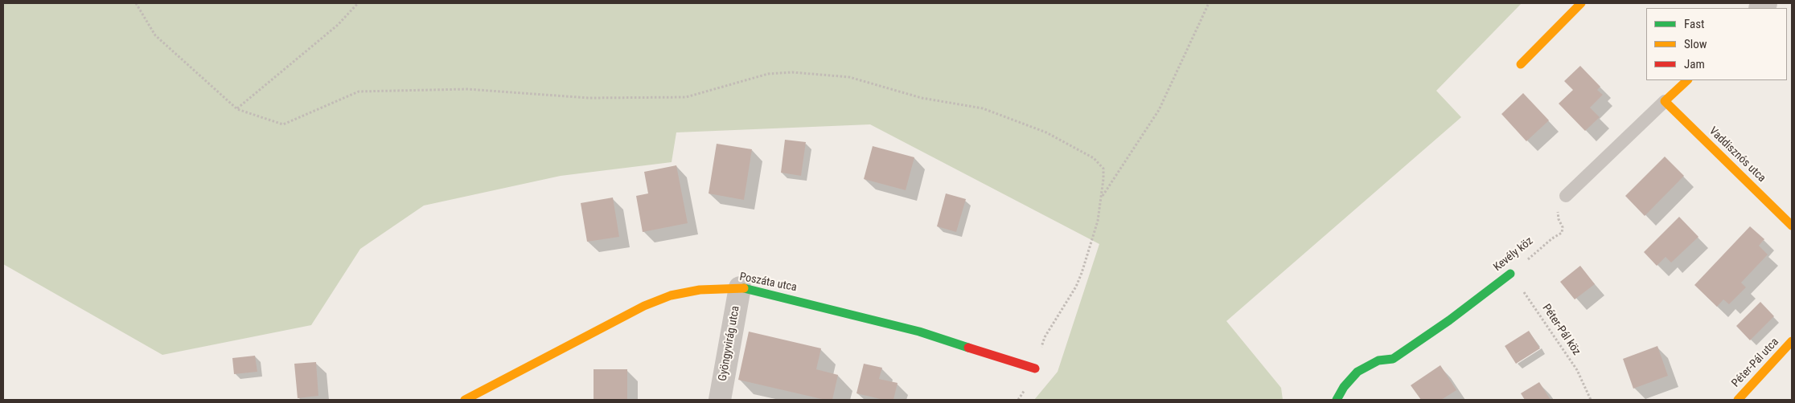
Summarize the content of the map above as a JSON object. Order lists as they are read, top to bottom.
{
  "streets": {
    "street": [
      "Vaddisznós utca",
      "Kevély köz",
      "Poszáta utca",
      "Gyöngyvirág utca",
      "Péter-Pál utca"
    ],
    "path": ["Péter-Pál köz"]
  },
  "crossings": [
    ["Kevély köz", "Péter-Pál köz"],
    ["Poszáta utca", "Gyöngyvirág utca"]
  ],
  "legend": ["Fast", "Slow", "Jam"]
}
